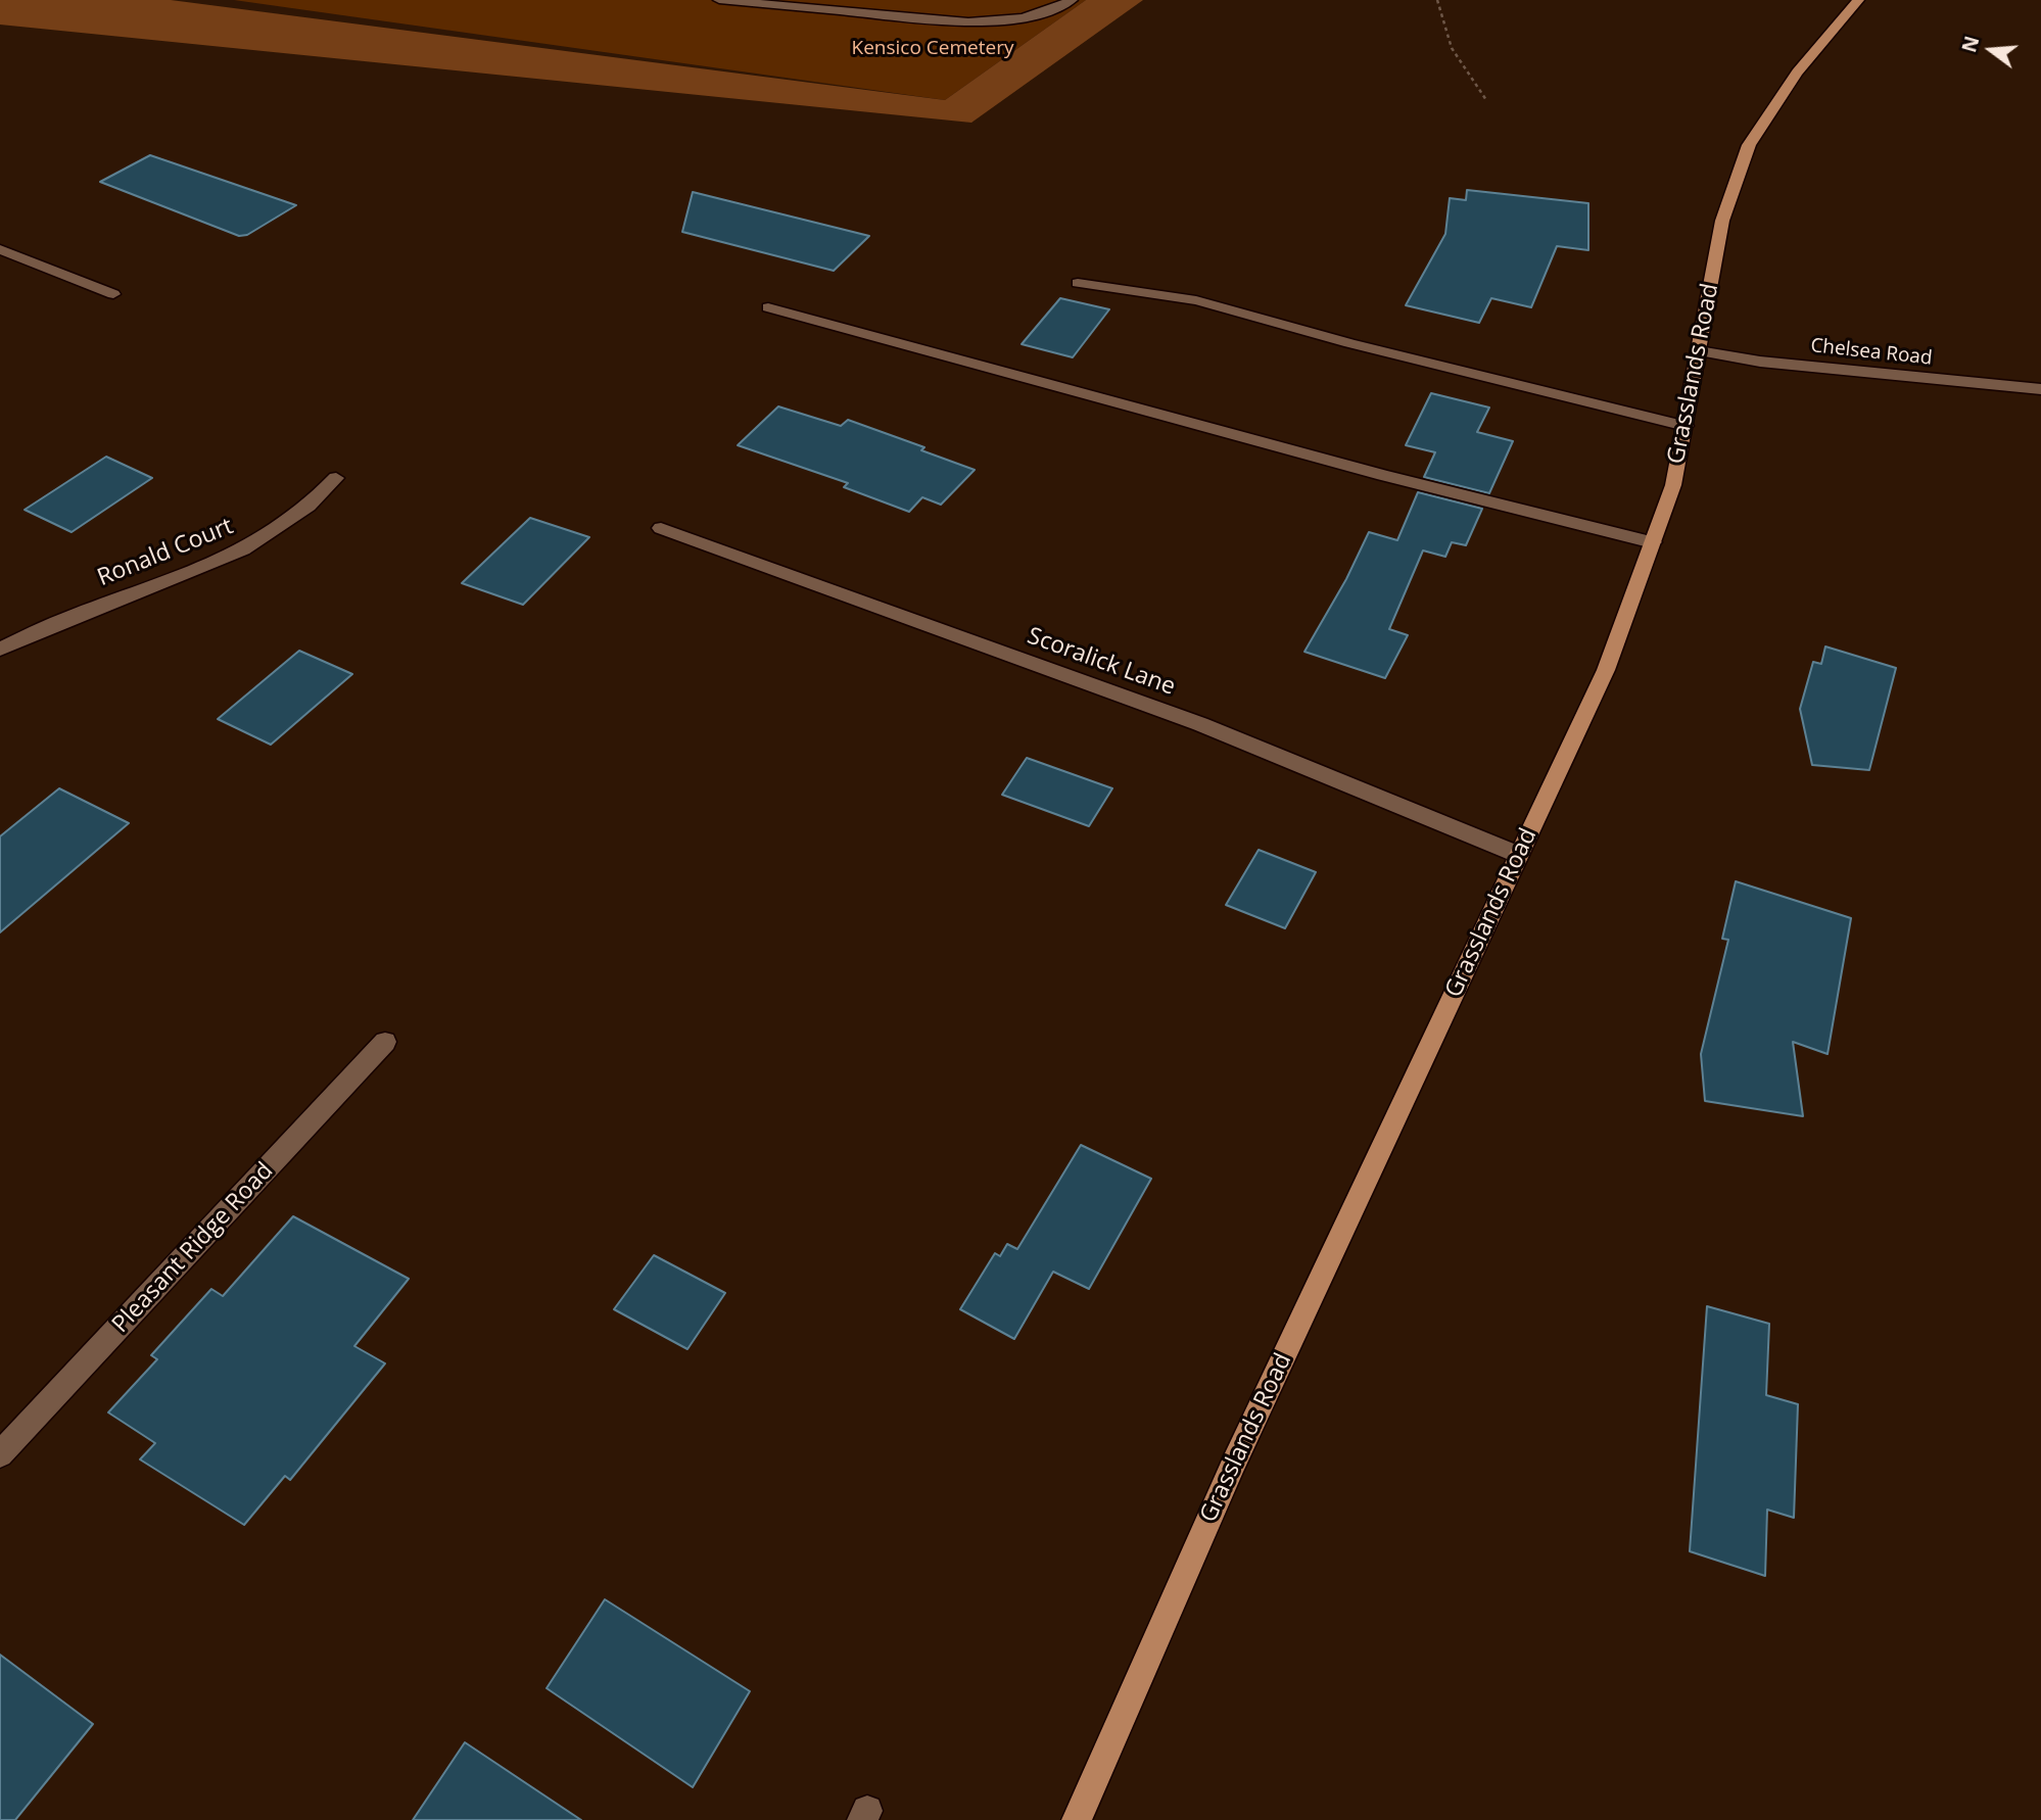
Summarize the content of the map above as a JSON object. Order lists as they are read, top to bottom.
{
  "streets": {
    "main road": ["Grasslands Road"],
    "street": [
      "Chelsea Road",
      "Ronald Court",
      "Scoralick Lane",
      "Pleasant Ridge Road"
    ]
  },
  "crossings": [
    ["Chelsea Road", "Grasslands Road"],
    ["Grasslands Road", "Scoralick Lane"]
  ],
  "parks": ["Kensico Cemetery"],
  "north": "left"
}
